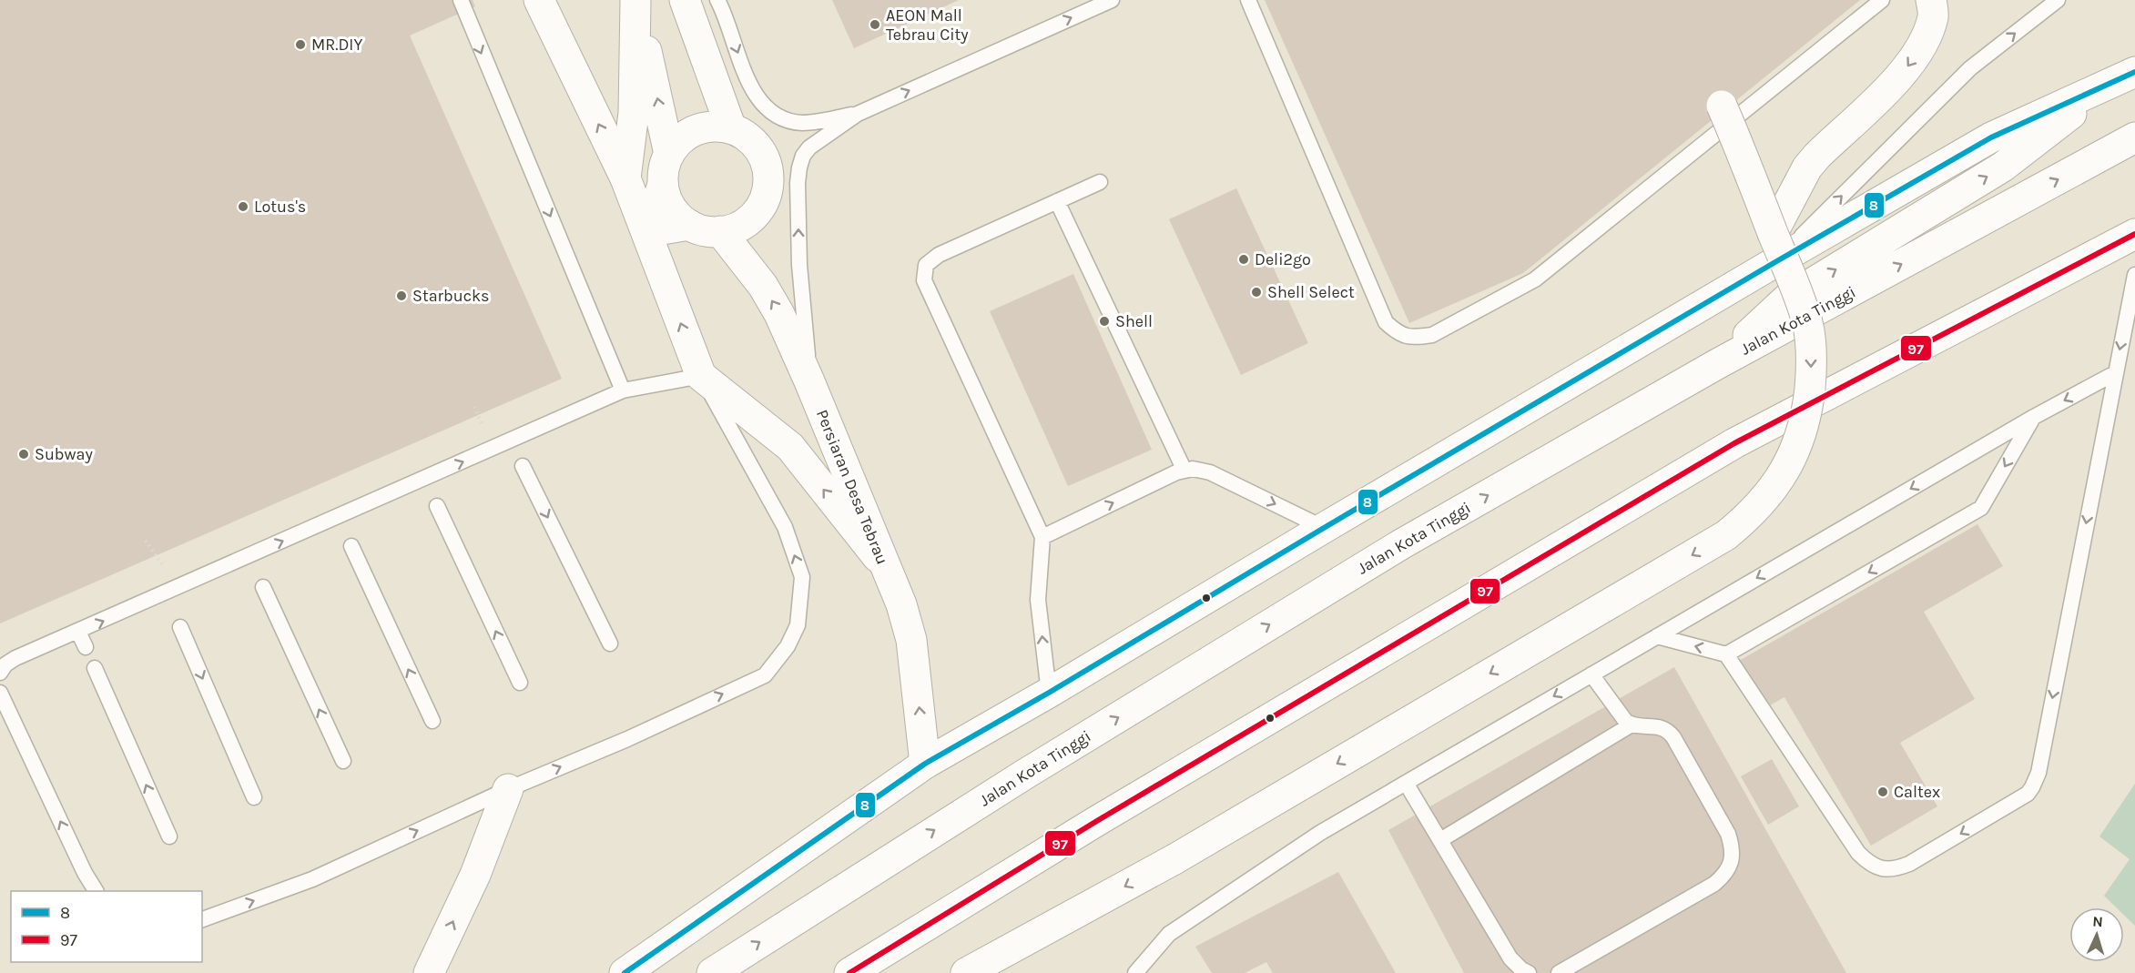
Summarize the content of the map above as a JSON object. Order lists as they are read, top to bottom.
{
  "streets": {
    "main road": ["Jalan Kota Tinggi", "Persiaran Desa Tebrau"]
  },
  "places": [
    "AEON Mall Tebrau City",
    "MR.DIY",
    "Lotus's",
    "Deli2go",
    "Shell Select",
    "Starbucks",
    "Shell",
    "Subway",
    "Caltex"
  ],
  "lines": ["transit line 8", "transit line 97"],
  "legend": ["8", "97"],
  "north": "top"
}
